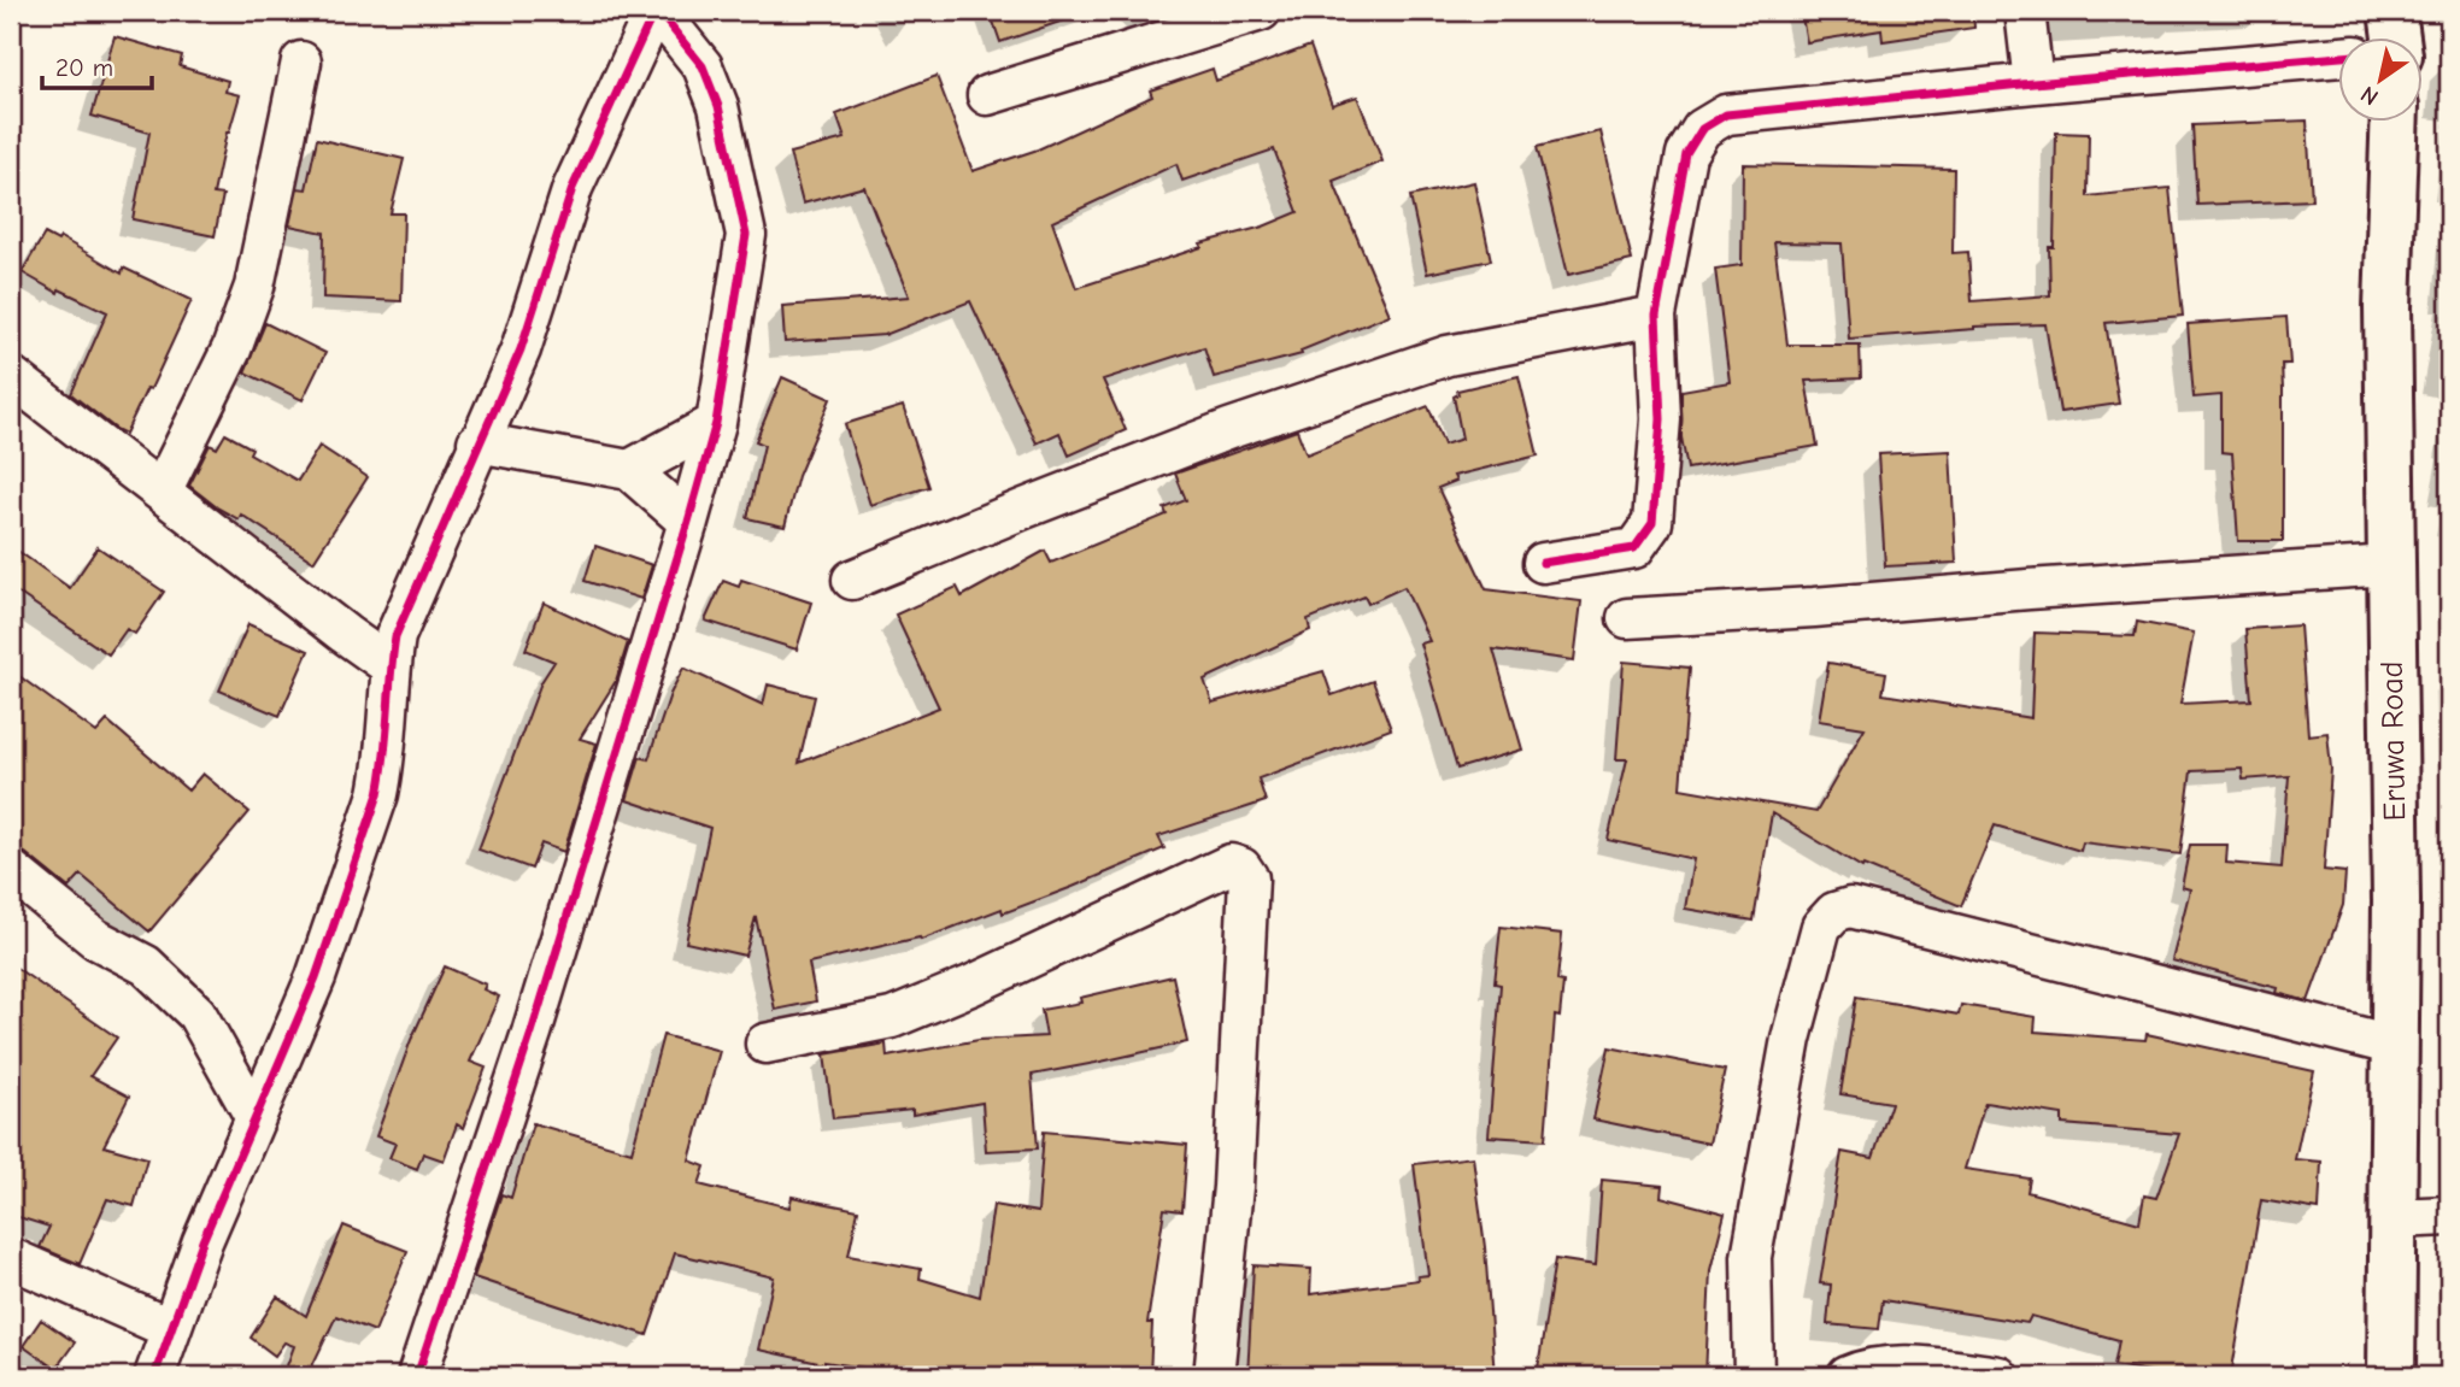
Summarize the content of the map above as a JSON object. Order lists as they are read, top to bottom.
{
  "streets": {
    "main road": ["Eruwa Road"]
  },
  "scale_bar": "20 m",
  "north": "bottom left"
}
